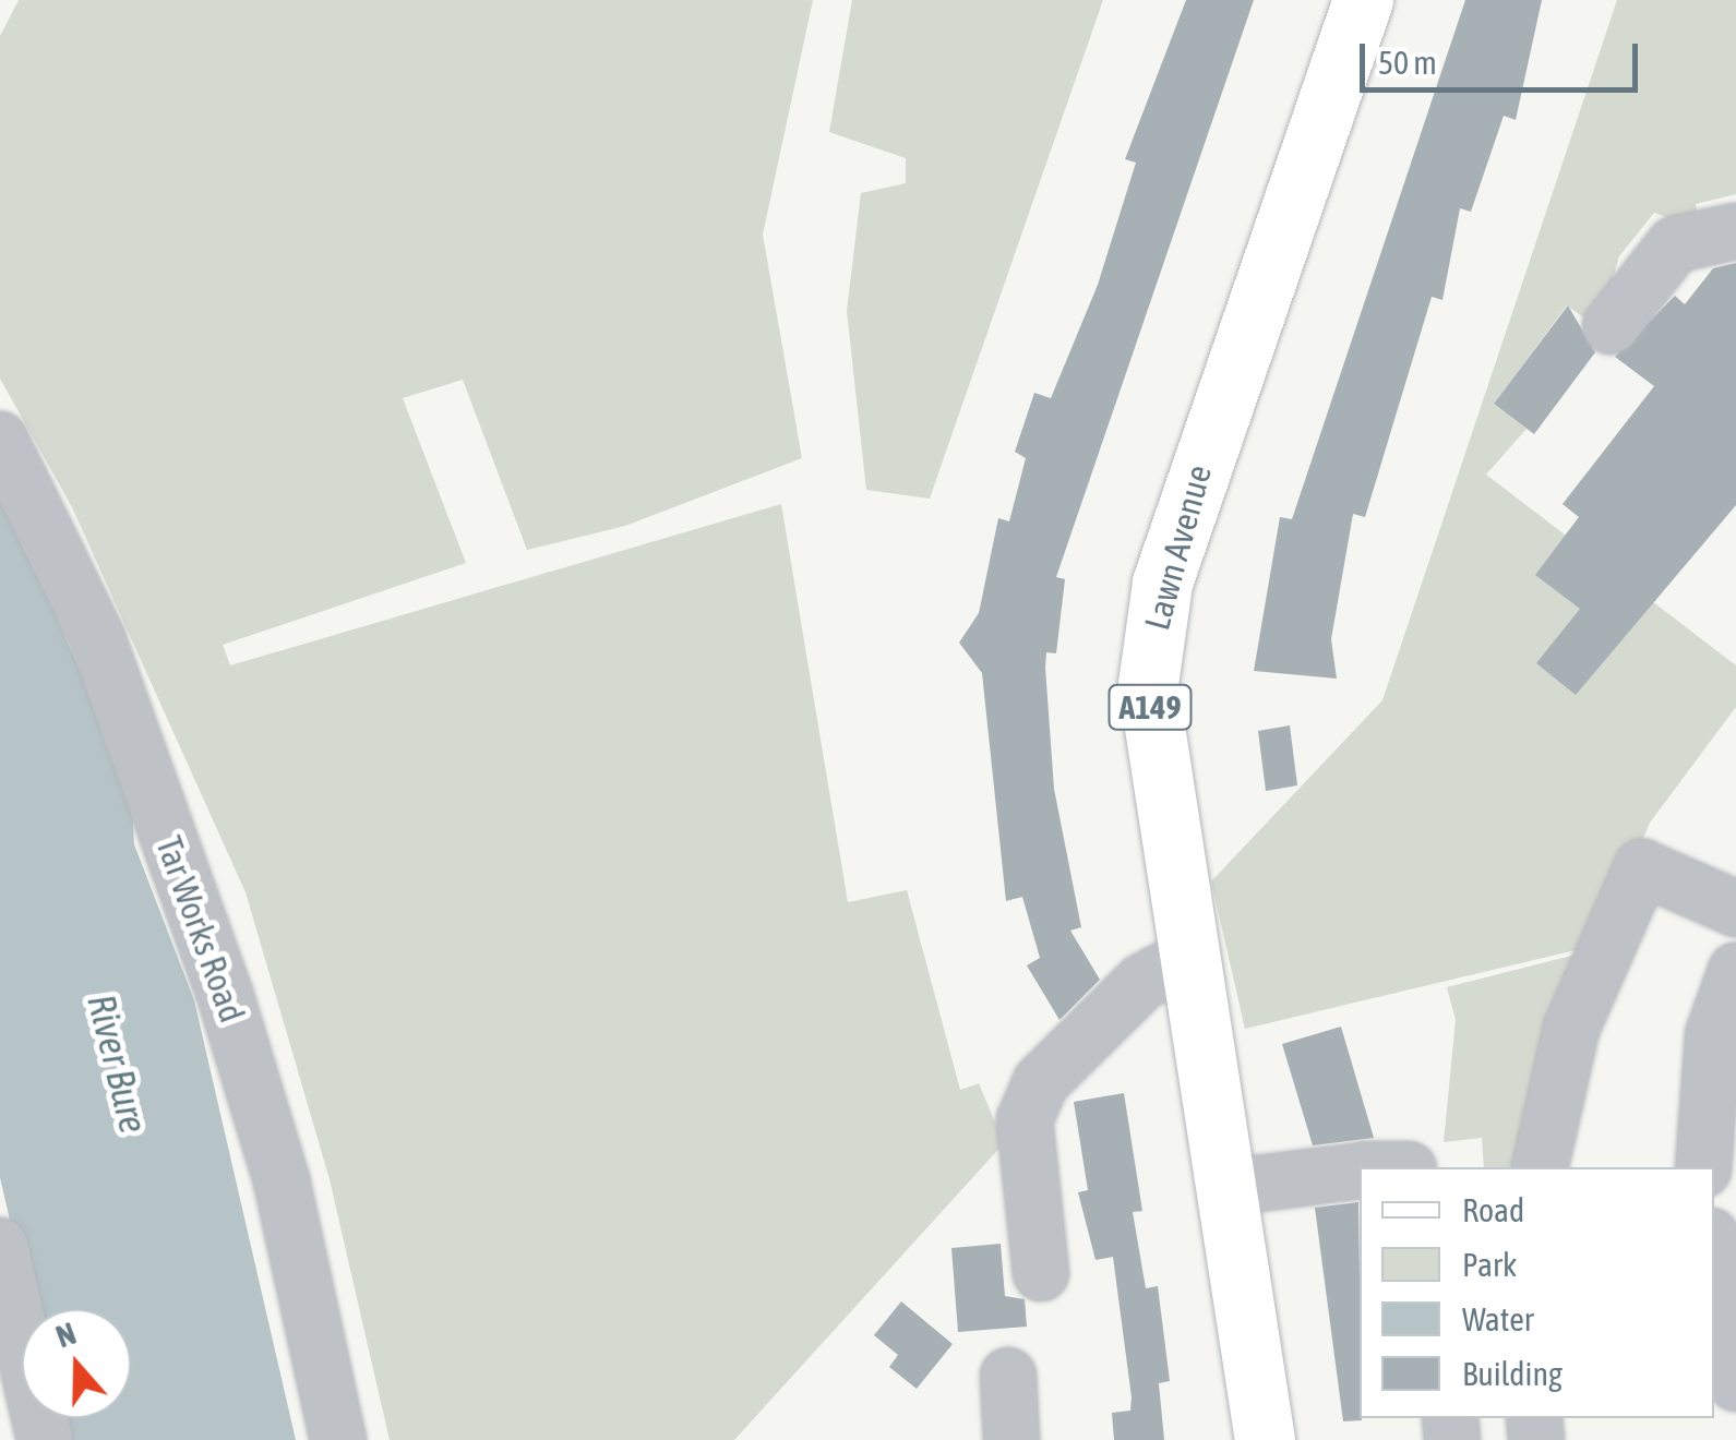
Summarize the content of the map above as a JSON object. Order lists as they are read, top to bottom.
{
  "streets": {
    "main road": ["Lawn Avenue", "A149"],
    "street": ["Tar Works Road"]
  },
  "water": ["River Bure"],
  "legend": [
    "Road",
    "Park",
    "Water",
    "Building"
  ],
  "scale_bar": "50 m",
  "north": "top"
}
